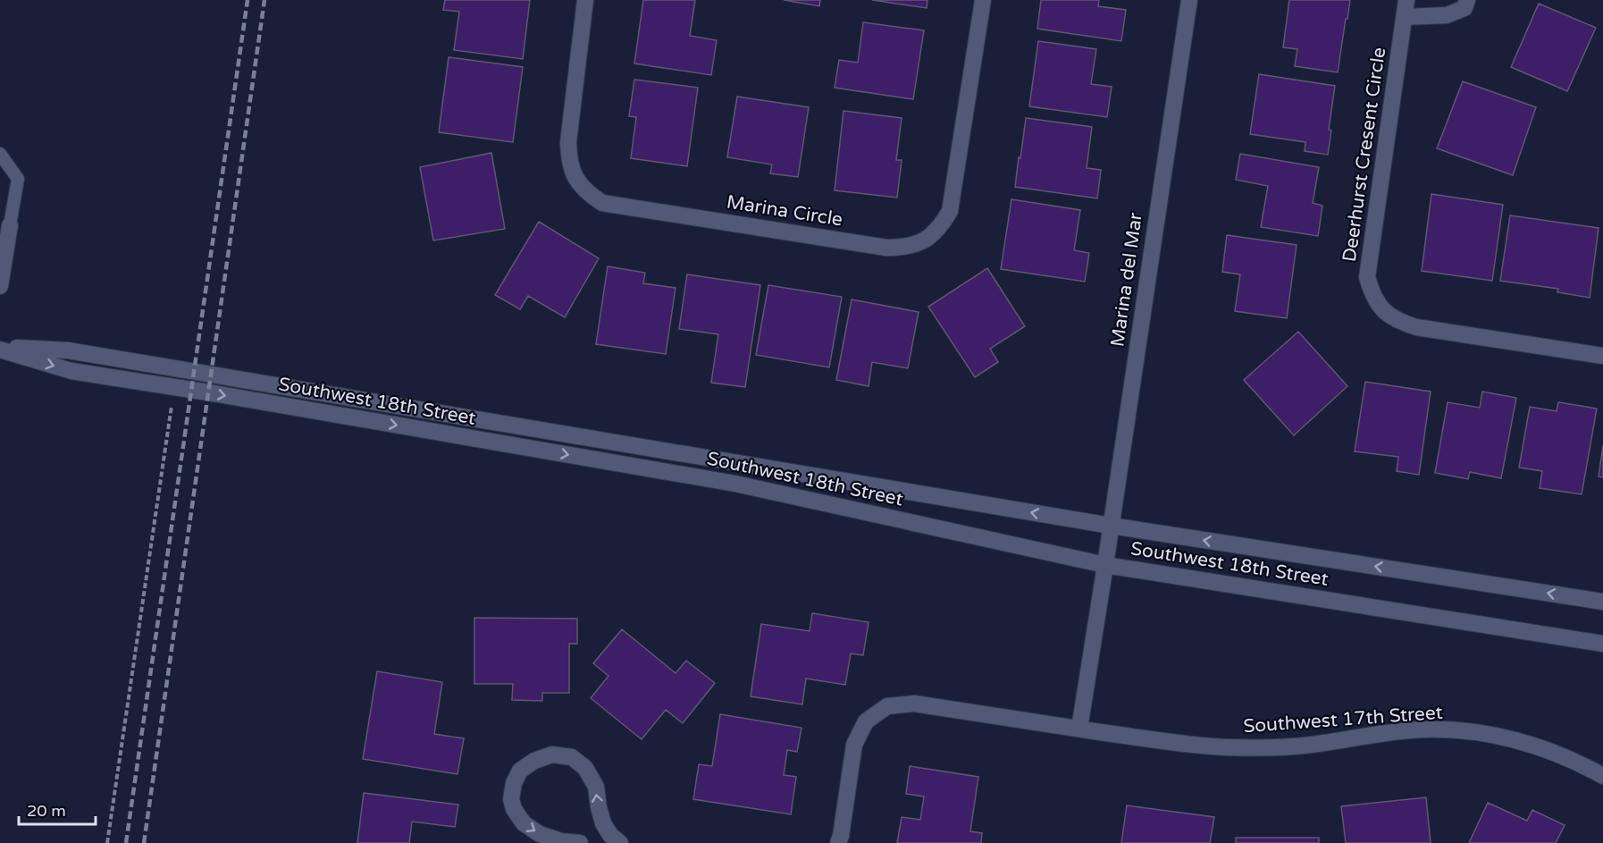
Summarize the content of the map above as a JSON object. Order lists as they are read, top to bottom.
{
  "streets": {
    "street": [
      "Deerhurst Cresent Circle",
      "Marina Circle",
      "Marina del Mar",
      "Southwest 18th Street",
      "Southwest 17th Street"
    ]
  },
  "crossings": [
    ["Marina del Mar", "Southwest 18th Street"]
  ],
  "scale_bar": "20 m"
}
